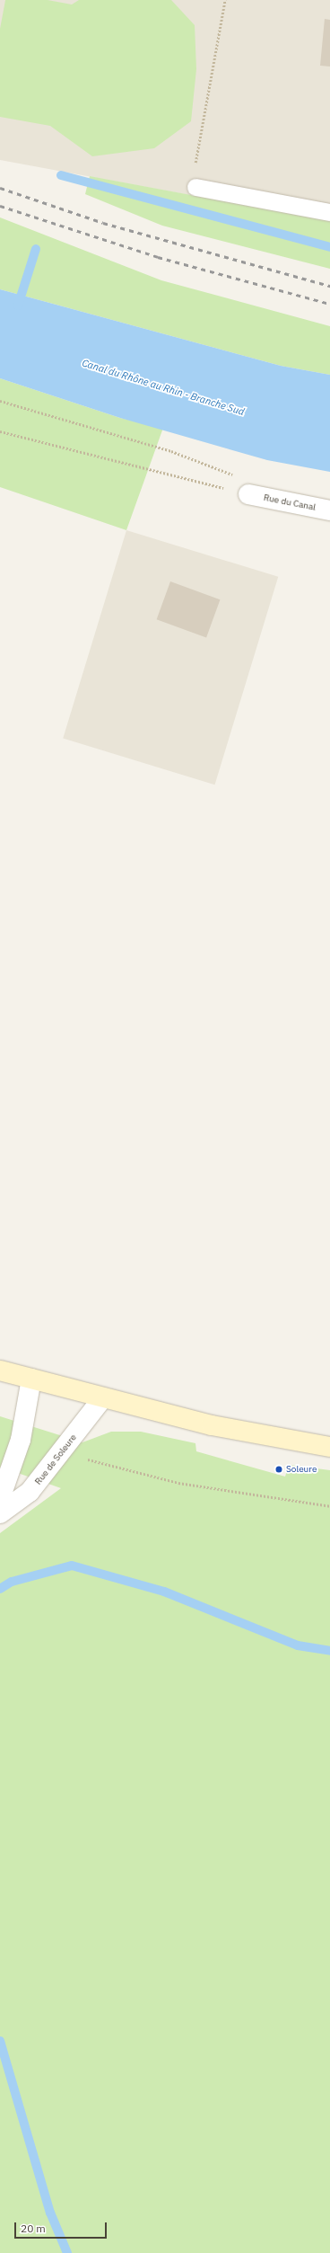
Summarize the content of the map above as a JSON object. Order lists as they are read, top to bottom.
{
  "streets": {
    "street": ["Rue du Canal", "Rue de Soleure"]
  },
  "water": ["Canal du Rhône au Rhin - Branche Sud"],
  "places": ["Soleure"],
  "scale_bar": "20 m"
}
